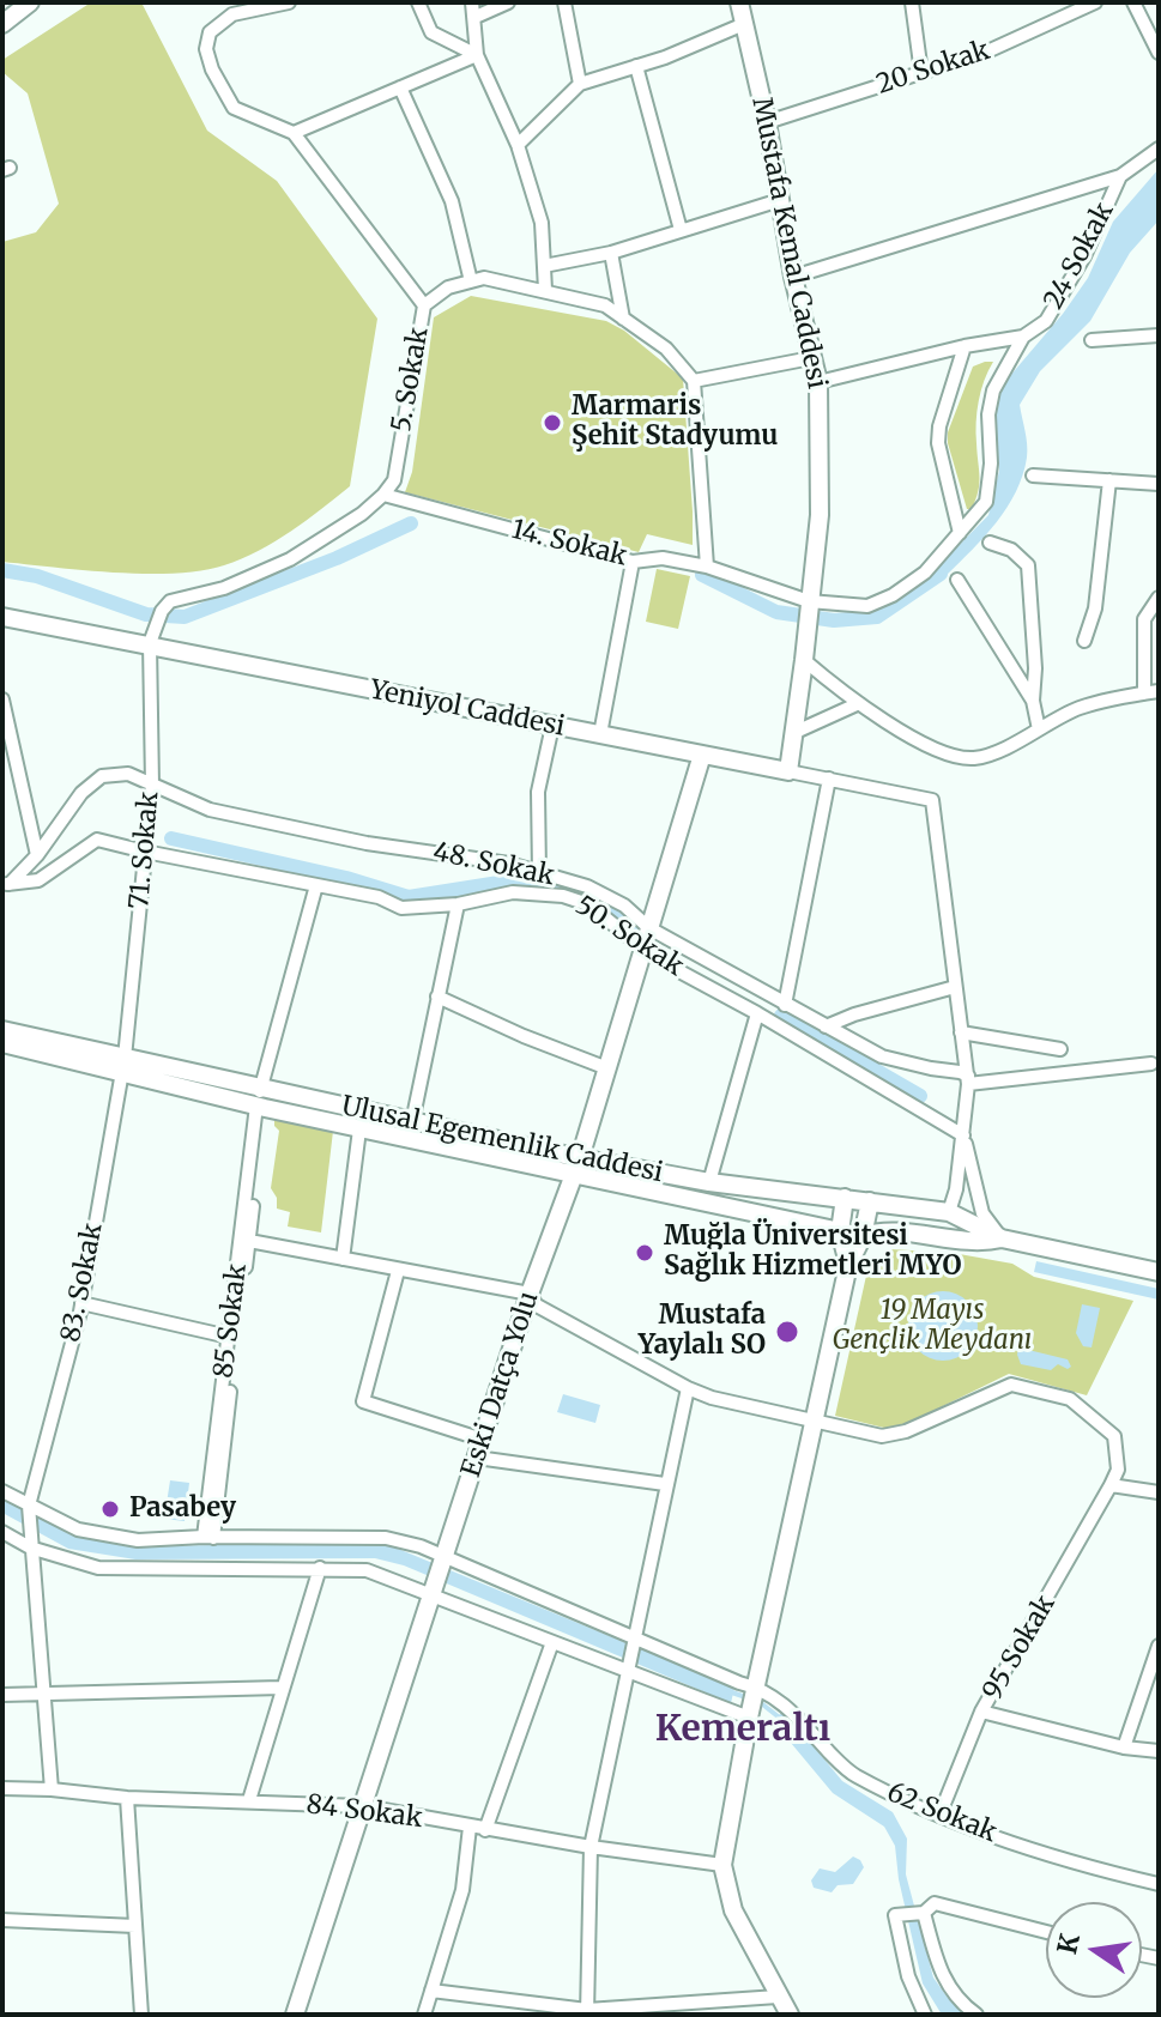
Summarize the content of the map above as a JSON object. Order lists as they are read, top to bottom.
{
  "streets": {
    "street": [
      "20 Sokak",
      "Mustafa Kemal Caddesi",
      "24 Sokak",
      "5. Sokak",
      "14. Sokak",
      "Yeniyol Caddesi",
      "71. Sokak",
      "48. Sokak",
      "50. Sokak",
      "Ulusal Egemenlik Caddesi",
      "83. Sokak",
      "85 Sokak",
      "Eski Datça Yolu",
      "95 Sokak",
      "84 Sokak",
      "62 Sokak"
    ]
  },
  "crossings": [
    ["20 Sokak", "Mustafa Kemal Caddesi"],
    ["Mustafa Kemal Caddesi", "14. Sokak"],
    ["Mustafa Kemal Caddesi", "Yeniyol Caddesi"],
    ["24 Sokak", "14. Sokak"],
    ["5. Sokak", "14. Sokak"],
    ["Yeniyol Caddesi", "71. Sokak"],
    ["Yeniyol Caddesi", "Eski Datça Yolu"],
    ["71. Sokak", "48. Sokak"],
    ["71. Sokak", "50. Sokak"],
    ["71. Sokak", "Ulusal Egemenlik Caddesi"],
    ["71. Sokak", "83. Sokak"],
    ["48. Sokak", "Eski Datça Yolu"],
    ["50. Sokak", "Eski Datça Yolu"],
    ["Ulusal Egemenlik Caddesi", "83. Sokak"],
    ["Ulusal Egemenlik Caddesi", "85 Sokak"],
    ["Ulusal Egemenlik Caddesi", "Eski Datça Yolu"],
    ["83. Sokak", "84 Sokak"],
    ["83. Sokak", "62 Sokak"],
    ["85 Sokak", "62 Sokak"],
    ["Eski Datça Yolu", "84 Sokak"],
    ["Eski Datça Yolu", "62 Sokak"],
    ["95 Sokak", "62 Sokak"]
  ],
  "districts": ["Kemeraltı"],
  "parks": ["19 Mayıs Gençlik Meydanı"],
  "places": [
    "Marmaris Şehit Stadyumu",
    "Muğla Üniversitesi Sağlık Hizmetleri MYO",
    "Mustafa Yaylalı SO",
    "Pasabey"
  ],
  "north": "left"
}
